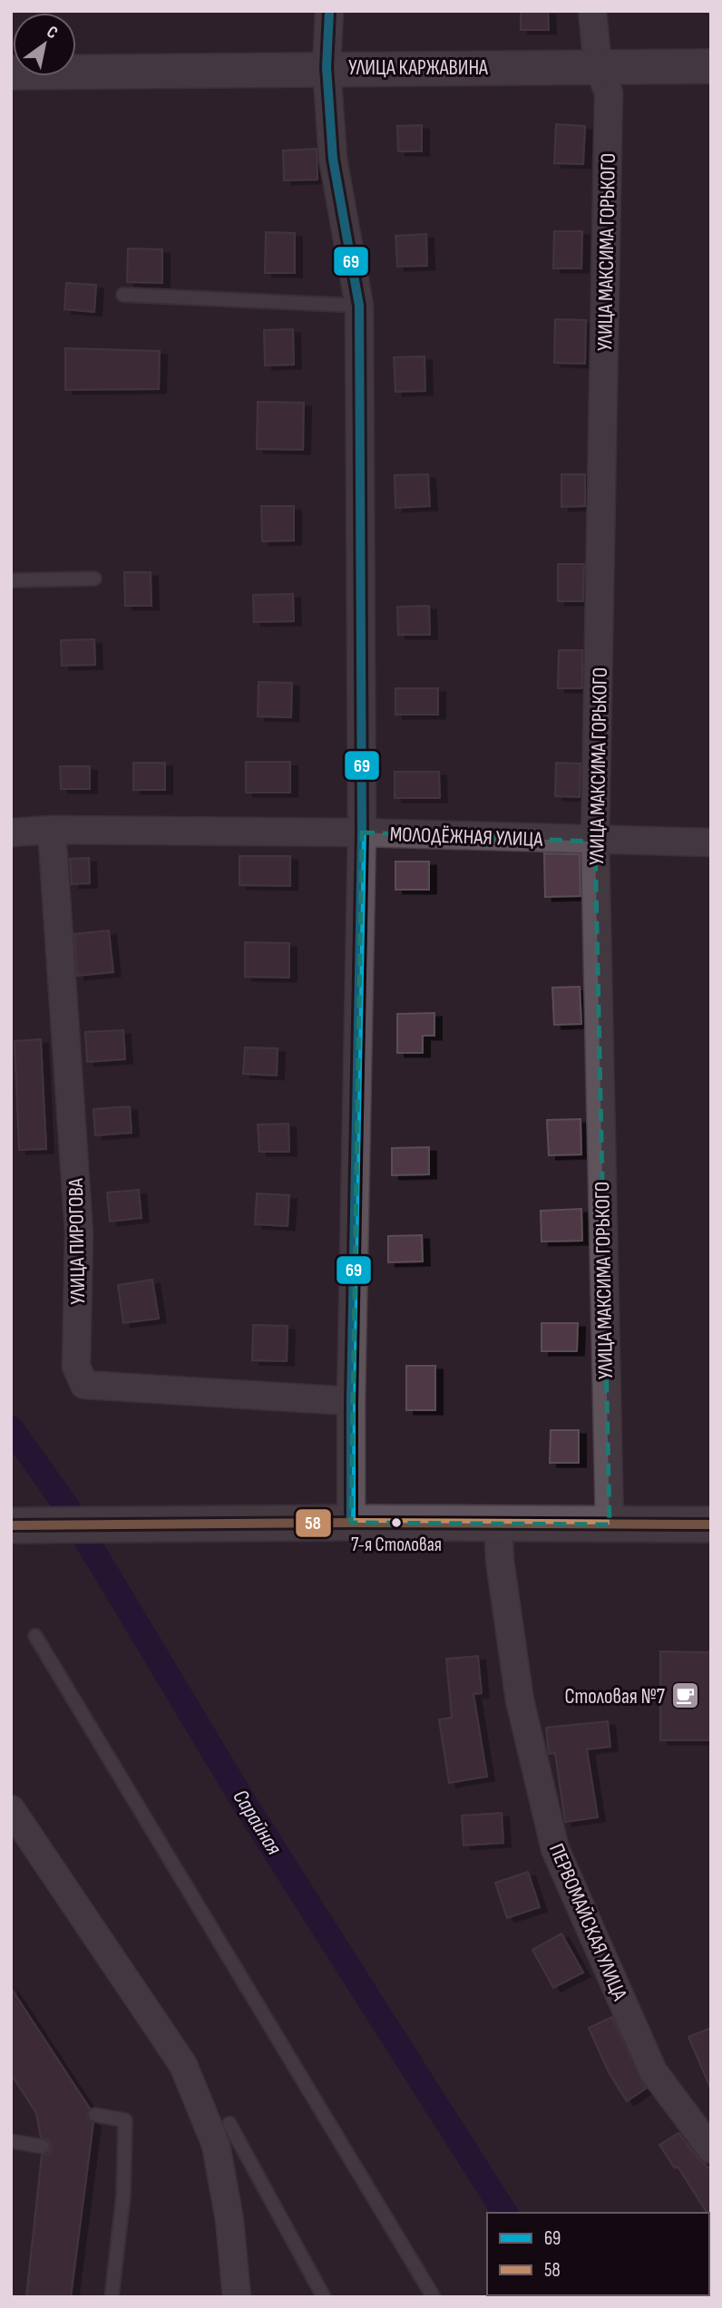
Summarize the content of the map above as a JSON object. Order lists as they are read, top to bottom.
{
  "streets": {
    "street": [
      "УЛИЦА КАРЖАВИНА",
      "УЛИЦА МАКСИМА ГОРЬКОГО",
      "МОЛОДЁЖНАЯ УЛИЦА",
      "УЛИЦА ПИРОГОВА",
      "ПЕРВОМАЙСКАЯ УЛИЦА"
    ]
  },
  "crossings": [
    ["УЛИЦА КАРЖАВИНА", "УЛИЦА МАКСИМА ГОРЬКОГО"],
    ["УЛИЦА МАКСИМА ГОРЬКОГО", "МОЛОДЁЖНАЯ УЛИЦА"],
    ["МОЛОДЁЖНАЯ УЛИЦА", "УЛИЦА ПИРОГОВА"]
  ],
  "water": ["Сарайная"],
  "places": {
    "other": ["7-я Столовая"],
    "cafe": ["Столовая №7"]
  },
  "lines": ["transit line 69", "transit line 58"],
  "legend": ["69", "58"],
  "north": "top right"
}
